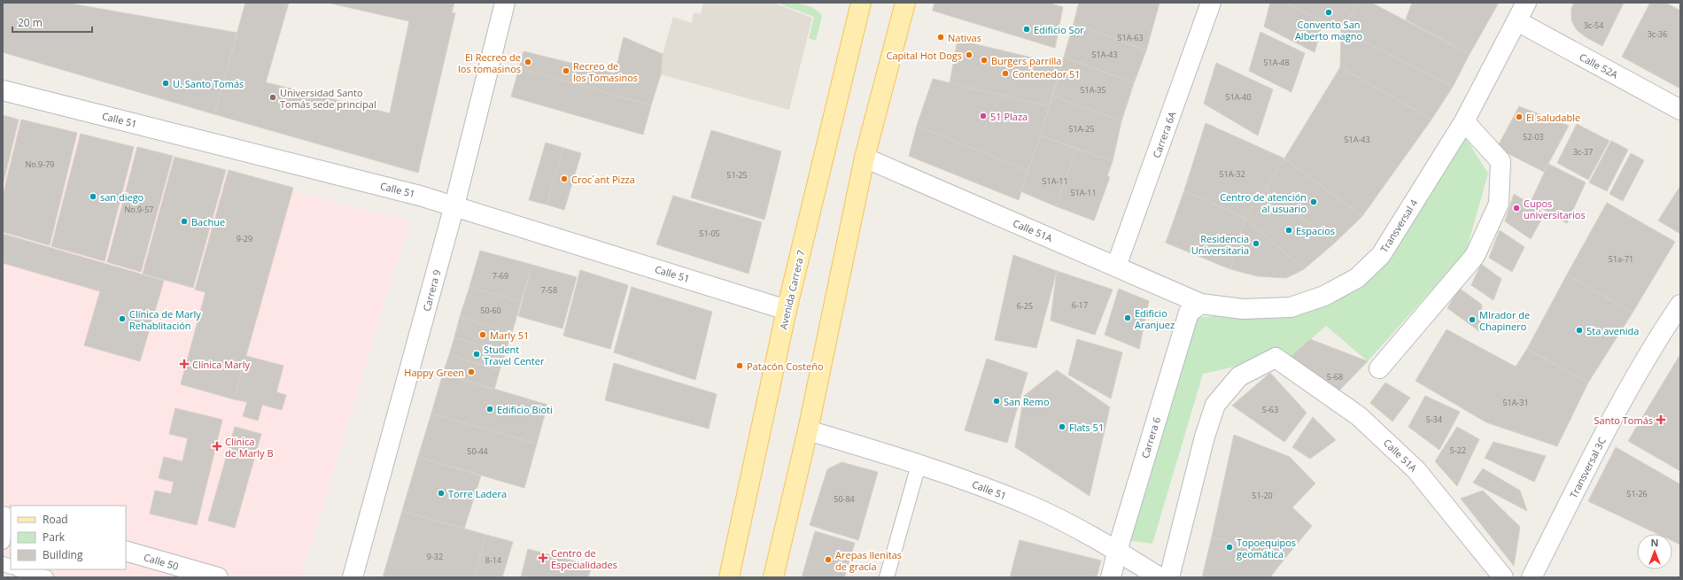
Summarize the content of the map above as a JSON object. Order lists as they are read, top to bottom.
{
  "streets": {
    "main road": ["Avenida Carrera 7"],
    "street": [
      "Calle 52A",
      "Calle 51",
      "Carrera 6A",
      "Transversal 4",
      "Calle 51A",
      "Carrera 9",
      "Carrera 6",
      "Transversal 3C",
      "Calle 50"
    ]
  },
  "crossings": [
    ["Calle 52A", "Transversal 4"],
    ["Calle 51", "Avenida Carrera 7"],
    ["Calle 51", "Carrera 9"],
    ["Calle 51", "Carrera 6"],
    ["Carrera 6A", "Calle 51A"],
    ["Transversal 4", "Calle 51A"],
    ["Transversal 4", "Carrera 6"],
    ["Calle 51A", "Carrera 6"]
  ],
  "places": {
    "other": [
      "Convento San Alberto magno",
      "Edificio Sor",
      "Nativas",
      "Capital Hot Dogs",
      "Burgers parrilla",
      "El Recreo de los tomasinos",
      "Recreo de los Tomasinos",
      "Contenedor 51",
      "U. Santo Tomás",
      "Universidad Santo Tomás sede principal",
      "51 Plaza",
      "El saludable",
      "Croc´ant Pizza",
      "san diego",
      "Centro de atención al usuario",
      "Cupos universitarios",
      "Bachue",
      "Espacios",
      "Residencia Universitaria",
      "Edificio Aranjuez",
      "Clínica de Marly Rehablitación",
      "MIrador de Chapinero",
      "5ta avenida",
      "Marly 51",
      "Student Travel Center",
      "Patacón Costeño",
      "Happy Green",
      "San Remo",
      "Edificio Bioti",
      "Flats 51",
      "Torre Ladera",
      "Topoequipos geomática",
      "Arepas llenitas de gracía"
    ],
    "health": [
      "Clínica Marly",
      "Santo Tomás",
      "Clínica de Marly B",
      "Centro de Especialidades"
    ]
  },
  "house_numbers": [
    "3c-54",
    "3c-36",
    "51A-63",
    "51A-43",
    "51A-48",
    "51A-35",
    "51A-40",
    "51A-25",
    "52-03",
    "51A-43",
    "3c-37",
    "No.9-79",
    "51A-32",
    "51-25",
    "51A-11",
    "51A-11",
    "No.9-57",
    "51-05",
    "9-29",
    "51a-71",
    "7-69",
    "7-58",
    "6-17",
    "6-25",
    "50-60",
    "5-68",
    "51A-31",
    "5-63",
    "5-34",
    "5-22",
    "50-44",
    "51-26",
    "51-20",
    "50-84",
    "9-32",
    "8-14"
  ],
  "legend": ["Road", "Park", "Building"],
  "scale_bar": "20 m",
  "north": "top"
}
